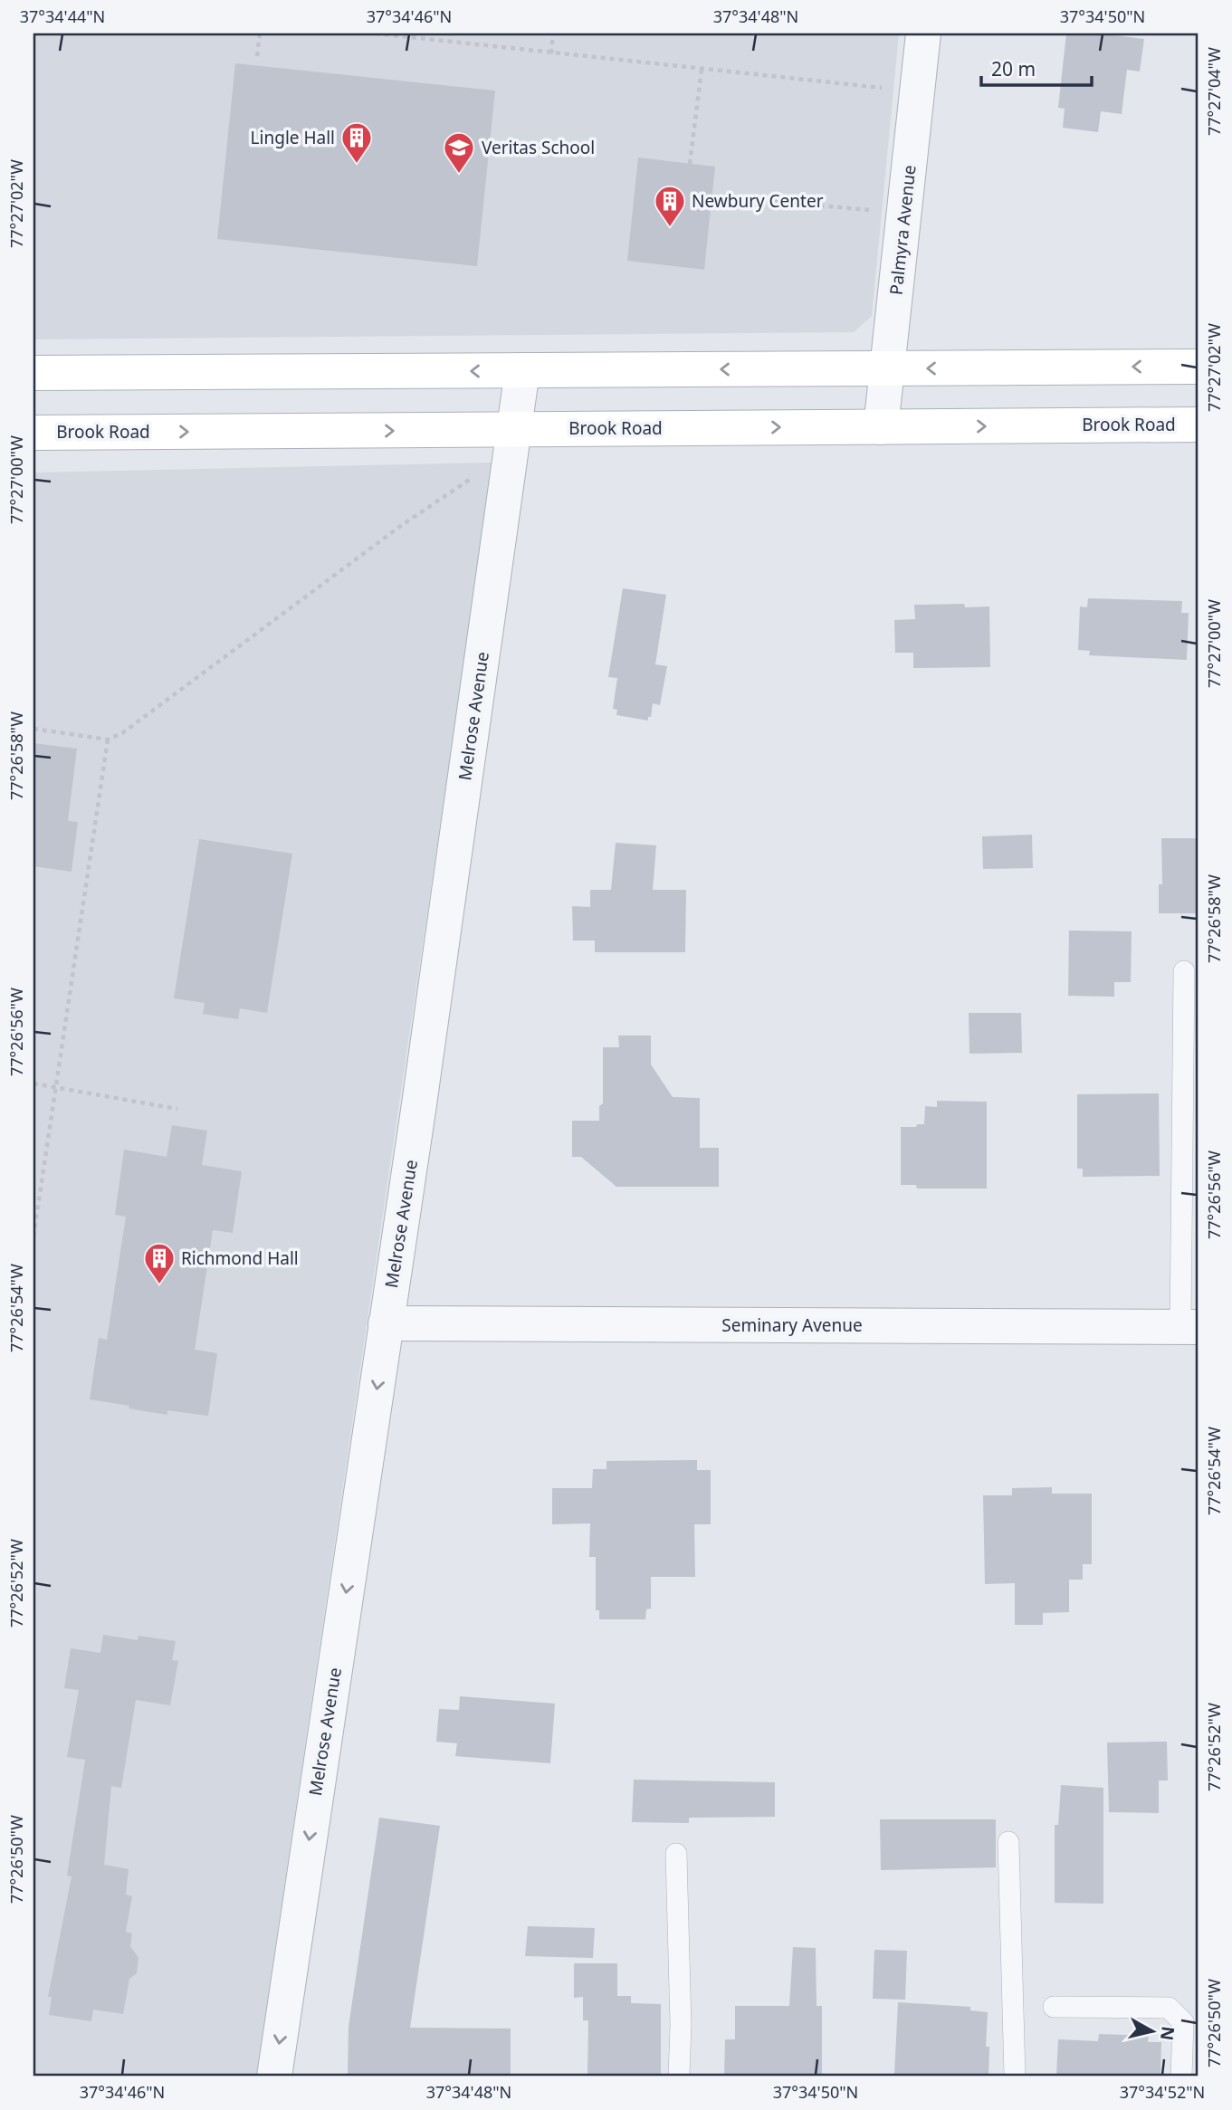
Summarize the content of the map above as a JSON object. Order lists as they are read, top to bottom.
{
  "streets": {
    "main road": ["Brook Road"],
    "street": ["Palmyra Avenue", "Melrose Avenue", "Seminary Avenue"]
  },
  "crossings": [
    ["Palmyra Avenue", "Brook Road"],
    ["Brook Road", "Melrose Avenue"],
    ["Melrose Avenue", "Seminary Avenue"]
  ],
  "one_way": ["Melrose Avenue"],
  "places": {
    "building": ["Lingle Hall", "Newbury Center", "Richmond Hall"],
    "school or university": ["Veritas School"]
  },
  "scale_bar": "20 m",
  "north": "right",
  "coordinates": [
    "37°34'44\"N",
    "37°34'46\"N",
    "37°34'48\"N",
    "37°34'50\"N",
    "77°27'04\"W",
    "77°27'02\"W",
    "77°27'00\"W",
    "77°26'58\"W",
    "77°26'56\"W",
    "77°26'54\"W",
    "77°26'52\"W",
    "77°26'50\"W",
    "37°34'52\"N"
  ]
}
